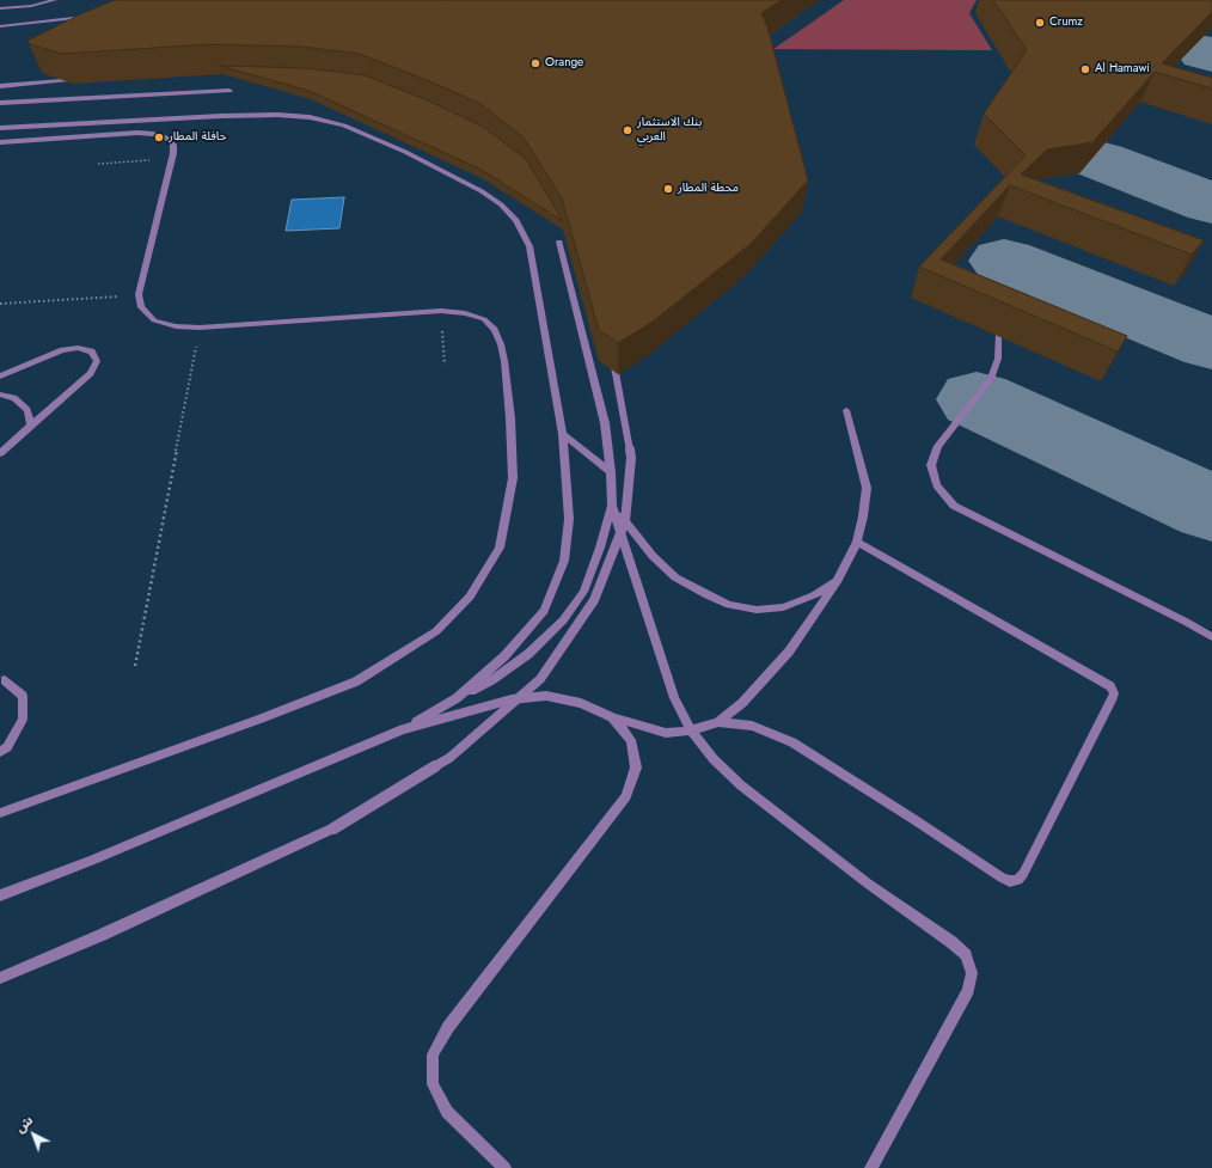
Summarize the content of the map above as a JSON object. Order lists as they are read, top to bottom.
{
  "places": [
    "Crumz",
    "Orange",
    "Al Hamawi",
    "بنك الاستثمار العربي",
    "حافلة المطار",
    "محطة المطار"
  ],
  "north": "top left"
}
